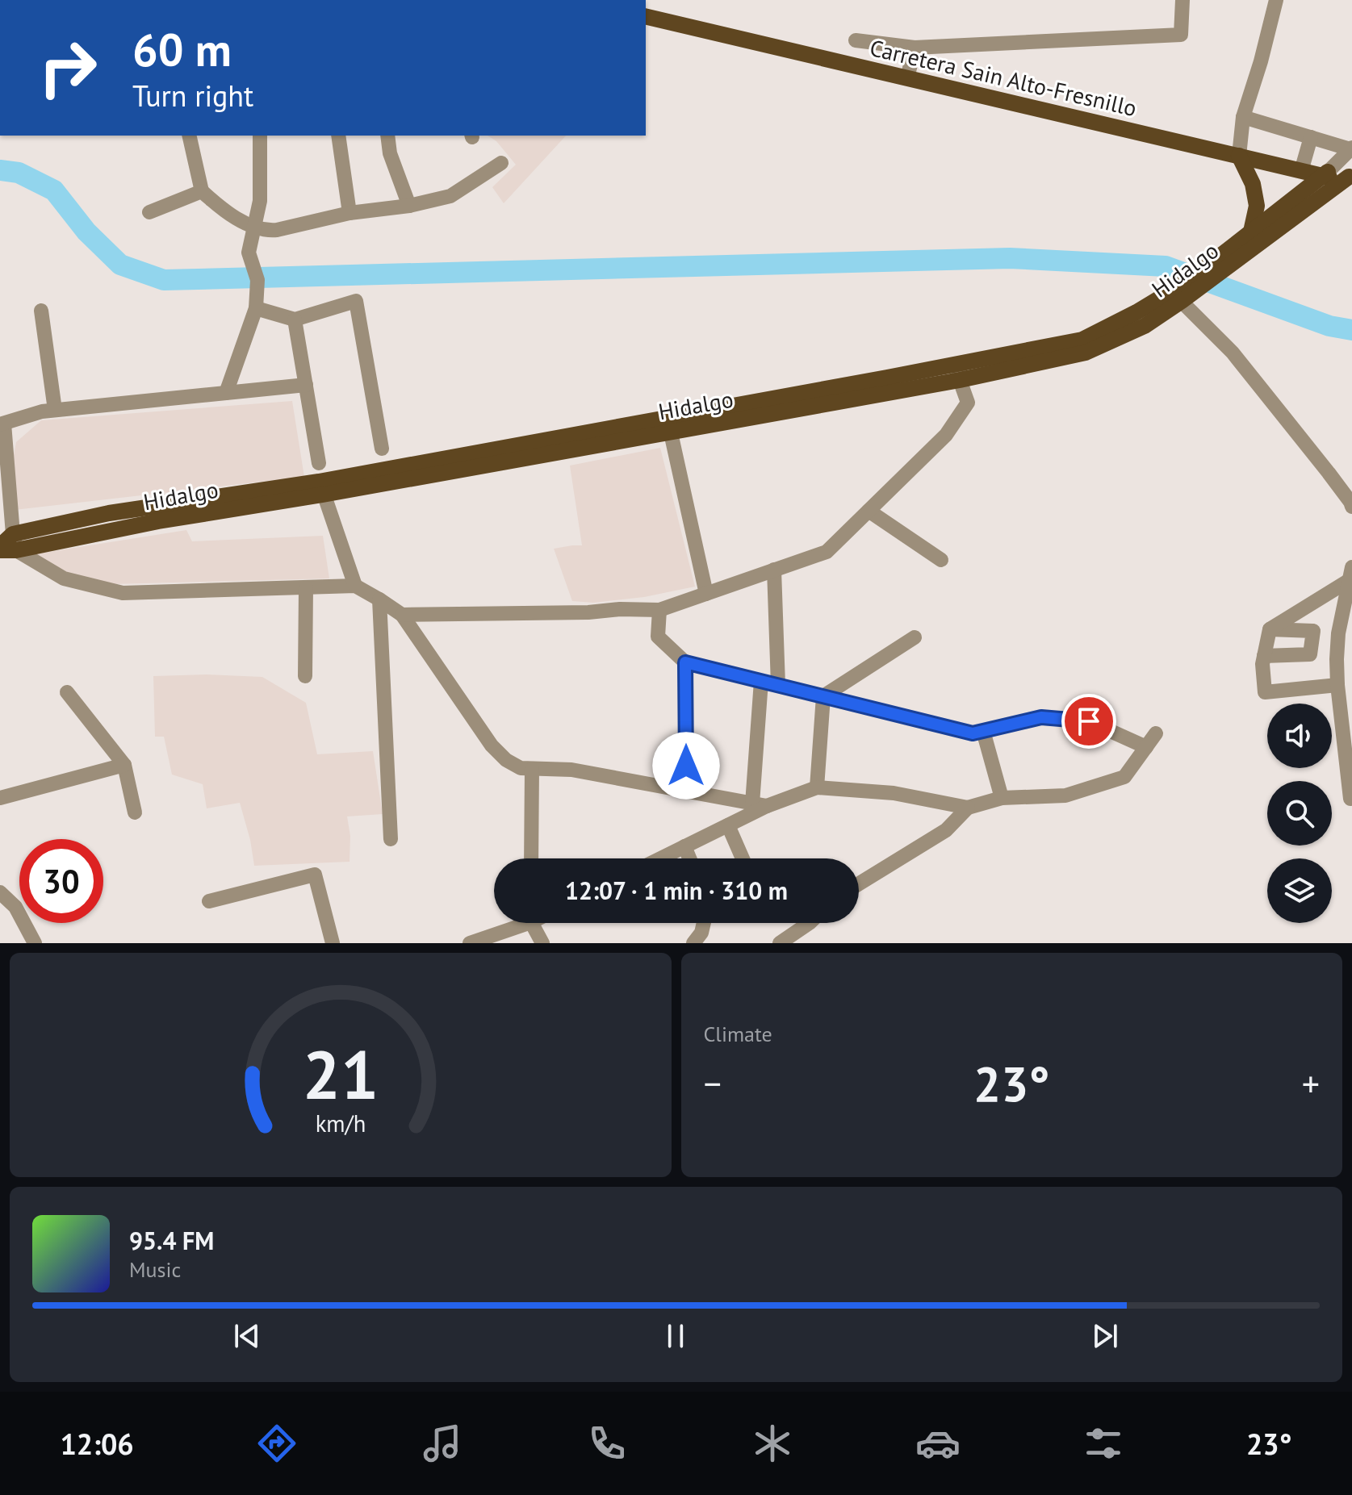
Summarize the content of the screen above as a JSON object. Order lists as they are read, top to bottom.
{
  "streets": {
    "main road": ["Carretera Sain Alto-Fresnillo", "Hidalgo"]
  },
  "page": {
    "turn": ["60 m", "Turn right"],
    "limit": "30",
    "trip": "12:07 · 1 min · 310 m",
    "tile": "Climate",
    "heat": ["−", "23°", "+"],
    "song": ["95.4 FM", "Music"],
    "tabs": ["12:06", "23°"],
    "gauge": ["21", "km/h"]
  }
}
